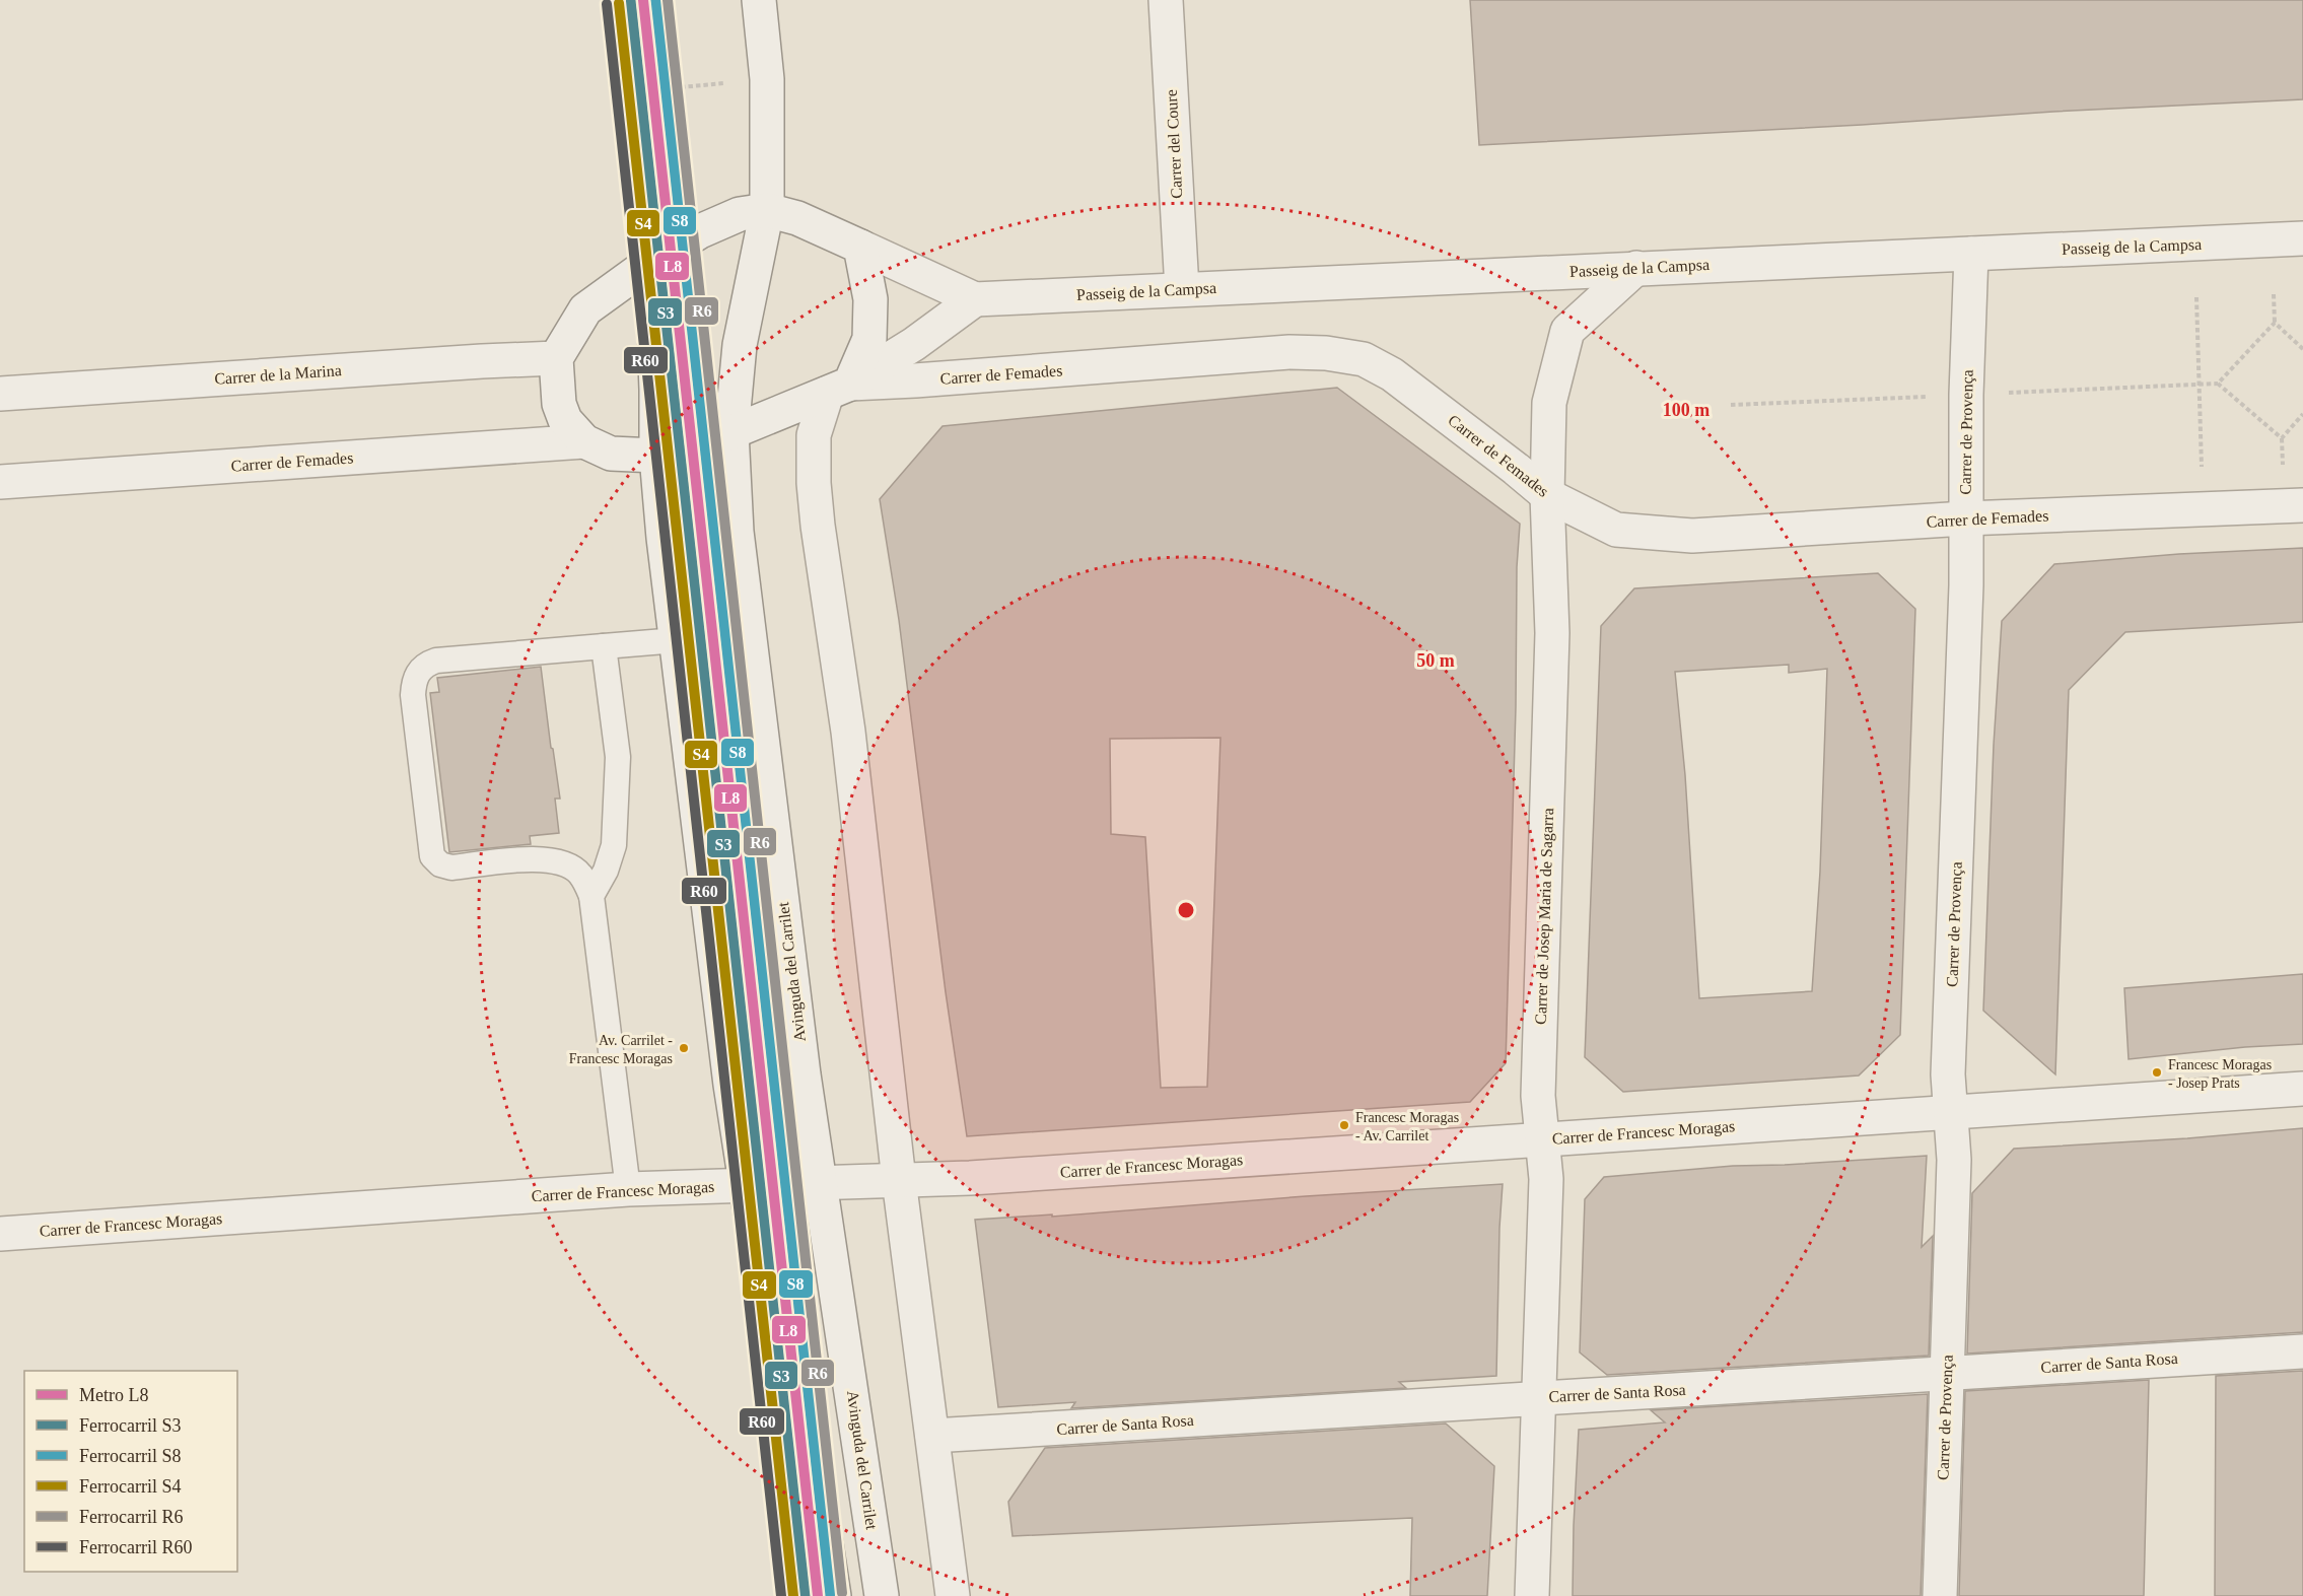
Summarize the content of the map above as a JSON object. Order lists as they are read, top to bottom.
{
  "streets": {
    "street": [
      "Carrer del Coure",
      "Passeig de la Campsa",
      "Carrer de la Marina",
      "Carrer de Femades",
      "Carrer de Provença",
      "Carrer de Josep Maria de Sagarra",
      "Avinguda del Carrilet",
      "Carrer de Francesc Moragas",
      "Carrer de Santa Rosa"
    ]
  },
  "crossings": [
    ["Carrer del Coure", "Passeig de la Campsa"],
    ["Passeig de la Campsa", "Carrer de Provença"],
    ["Passeig de la Campsa", "Carrer de Josep Maria de Sagarra"],
    ["Carrer de Femades", "Carrer de Provença"],
    ["Carrer de Femades", "Carrer de Josep Maria de Sagarra"],
    ["Carrer de Provença", "Carrer de Francesc Moragas"],
    ["Carrer de Provença", "Carrer de Santa Rosa"],
    ["Carrer de Josep Maria de Sagarra", "Carrer de Francesc Moragas"],
    ["Carrer de Josep Maria de Sagarra", "Carrer de Santa Rosa"],
    ["Avinguda del Carrilet", "Carrer de Francesc Moragas"]
  ],
  "places": ["Av. Carrilet - Francesc Moragas", "Francesc Moragas - Josep Prats", "Francesc Moragas - Av. Carrilet"],
  "lines": [
    "metro line L8",
    "rail line S8",
    "rail line R6",
    "rail line S3",
    "rail line S4",
    "rail line R60"
  ],
  "legend": [
    "Metro L8",
    "Ferrocarril S3",
    "Ferrocarril S8",
    "Ferrocarril S4",
    "Ferrocarril R6",
    "Ferrocarril R60"
  ],
  "rings": ["100 m", "50 m"]
}
